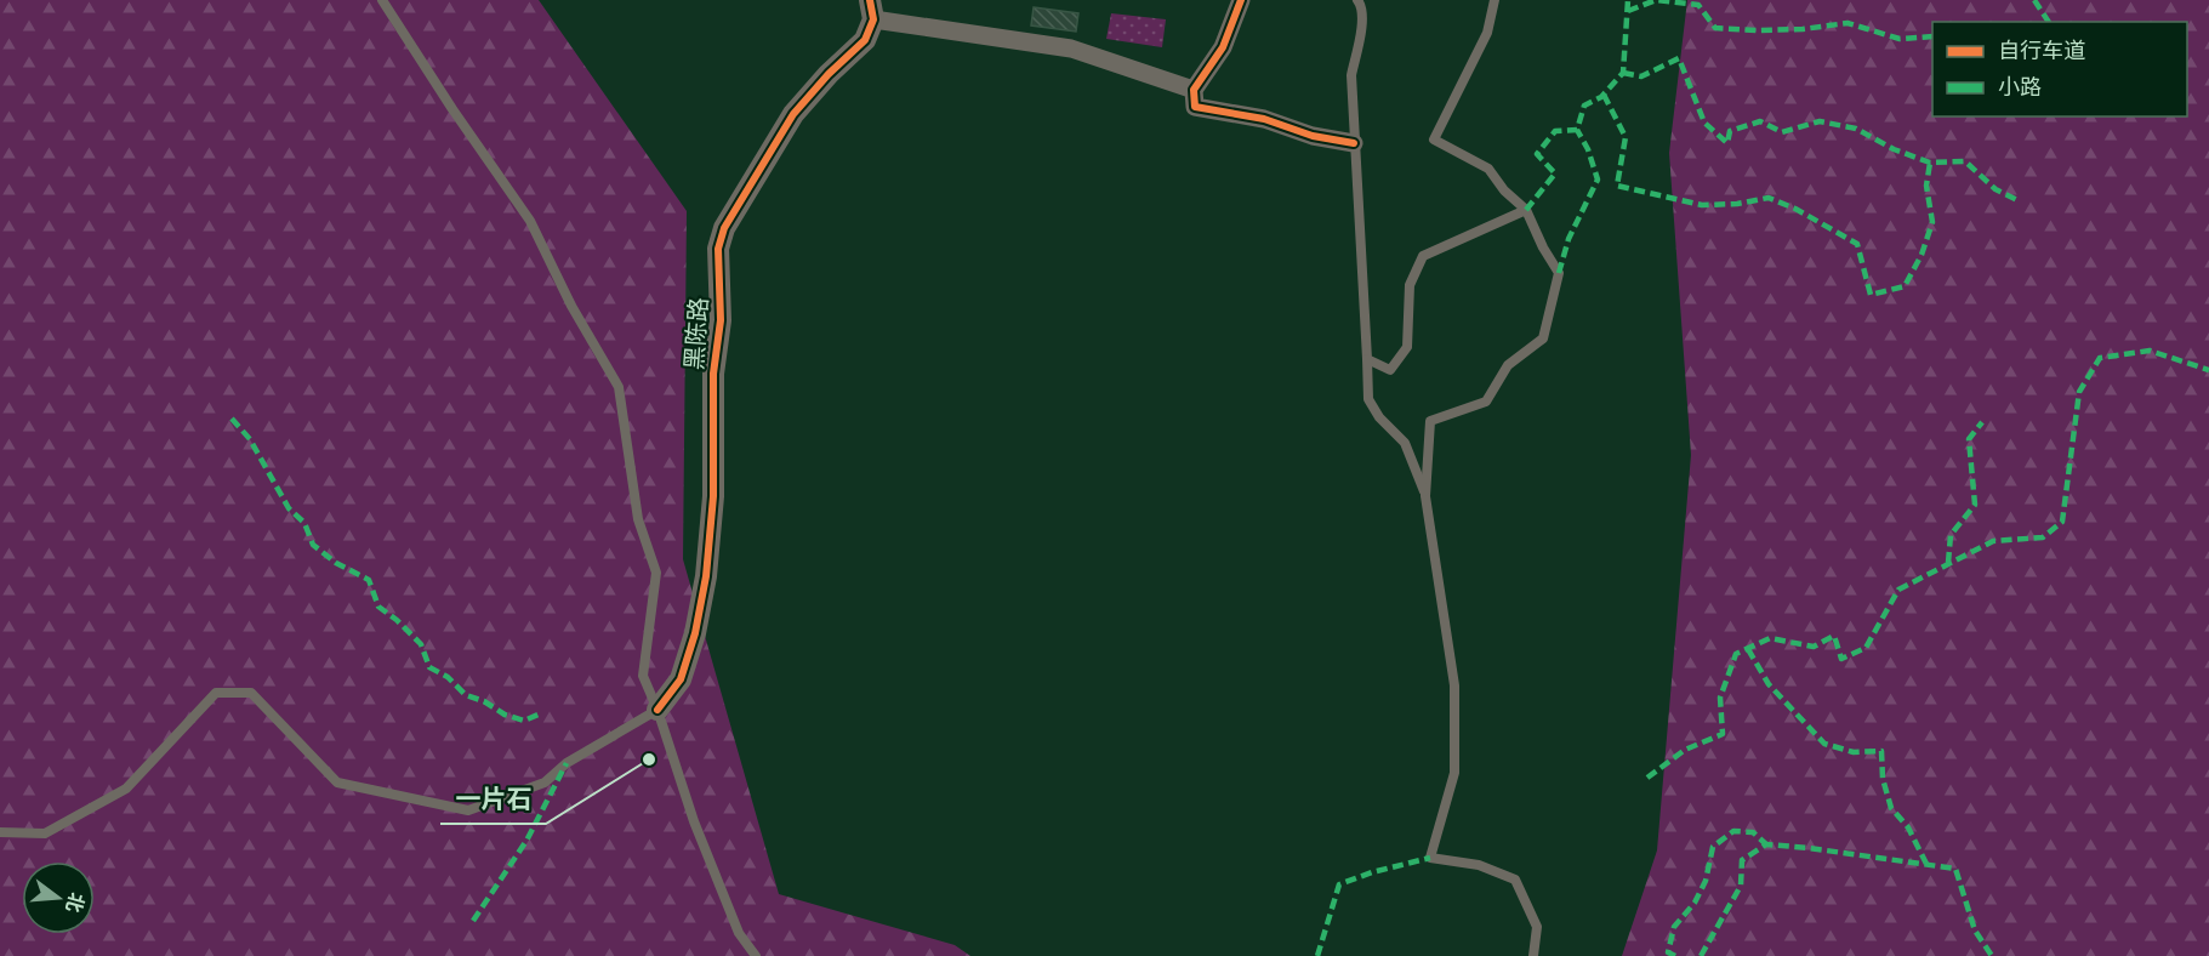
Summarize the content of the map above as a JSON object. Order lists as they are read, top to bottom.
{
  "streets": {
    "street": ["黑陈路"]
  },
  "places": ["一片石"],
  "legend": ["自行车道", "小路"],
  "north": "right"
}
